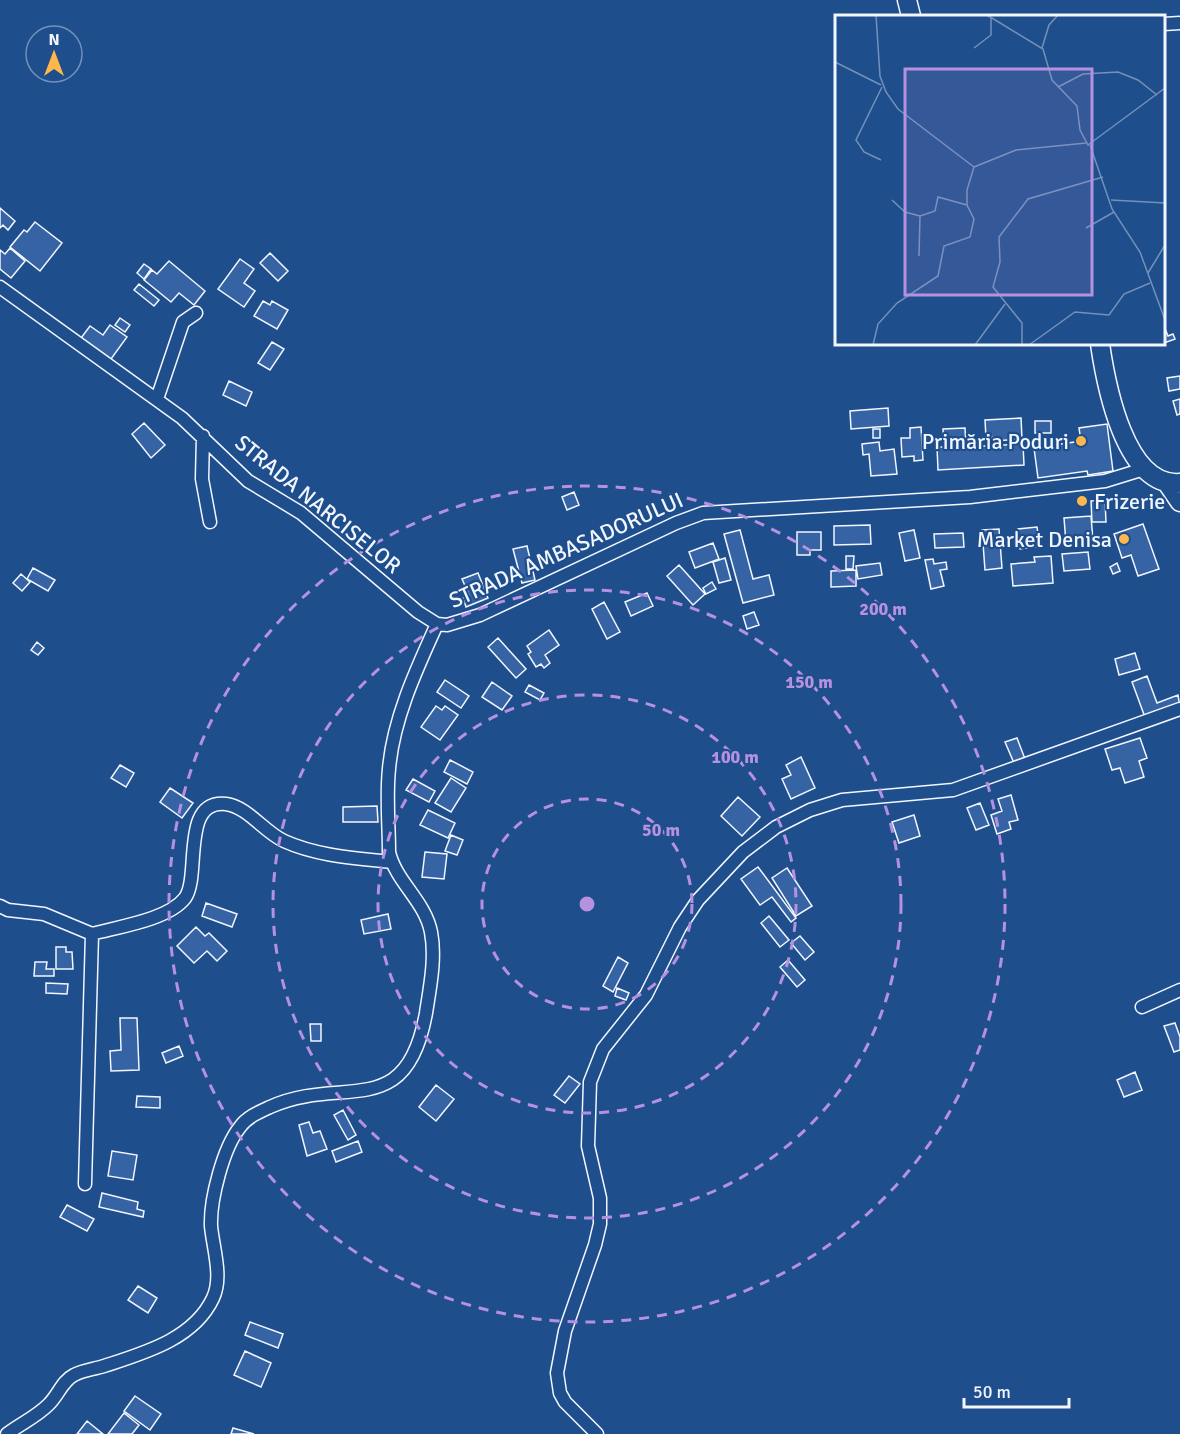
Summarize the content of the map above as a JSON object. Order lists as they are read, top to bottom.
{
  "streets": {
    "street": ["STRADA NARCISELOR", "STRADA AMBASADORULUI"]
  },
  "crossings": [
    ["STRADA NARCISELOR", "STRADA AMBASADORULUI"]
  ],
  "places": ["Primăria Poduri", "Frizerie", "Market Denisa"],
  "scale_bar": "50 m",
  "north": "top",
  "rings": [
    "200 m",
    "150 m",
    "100 m",
    "50 m"
  ]
}
